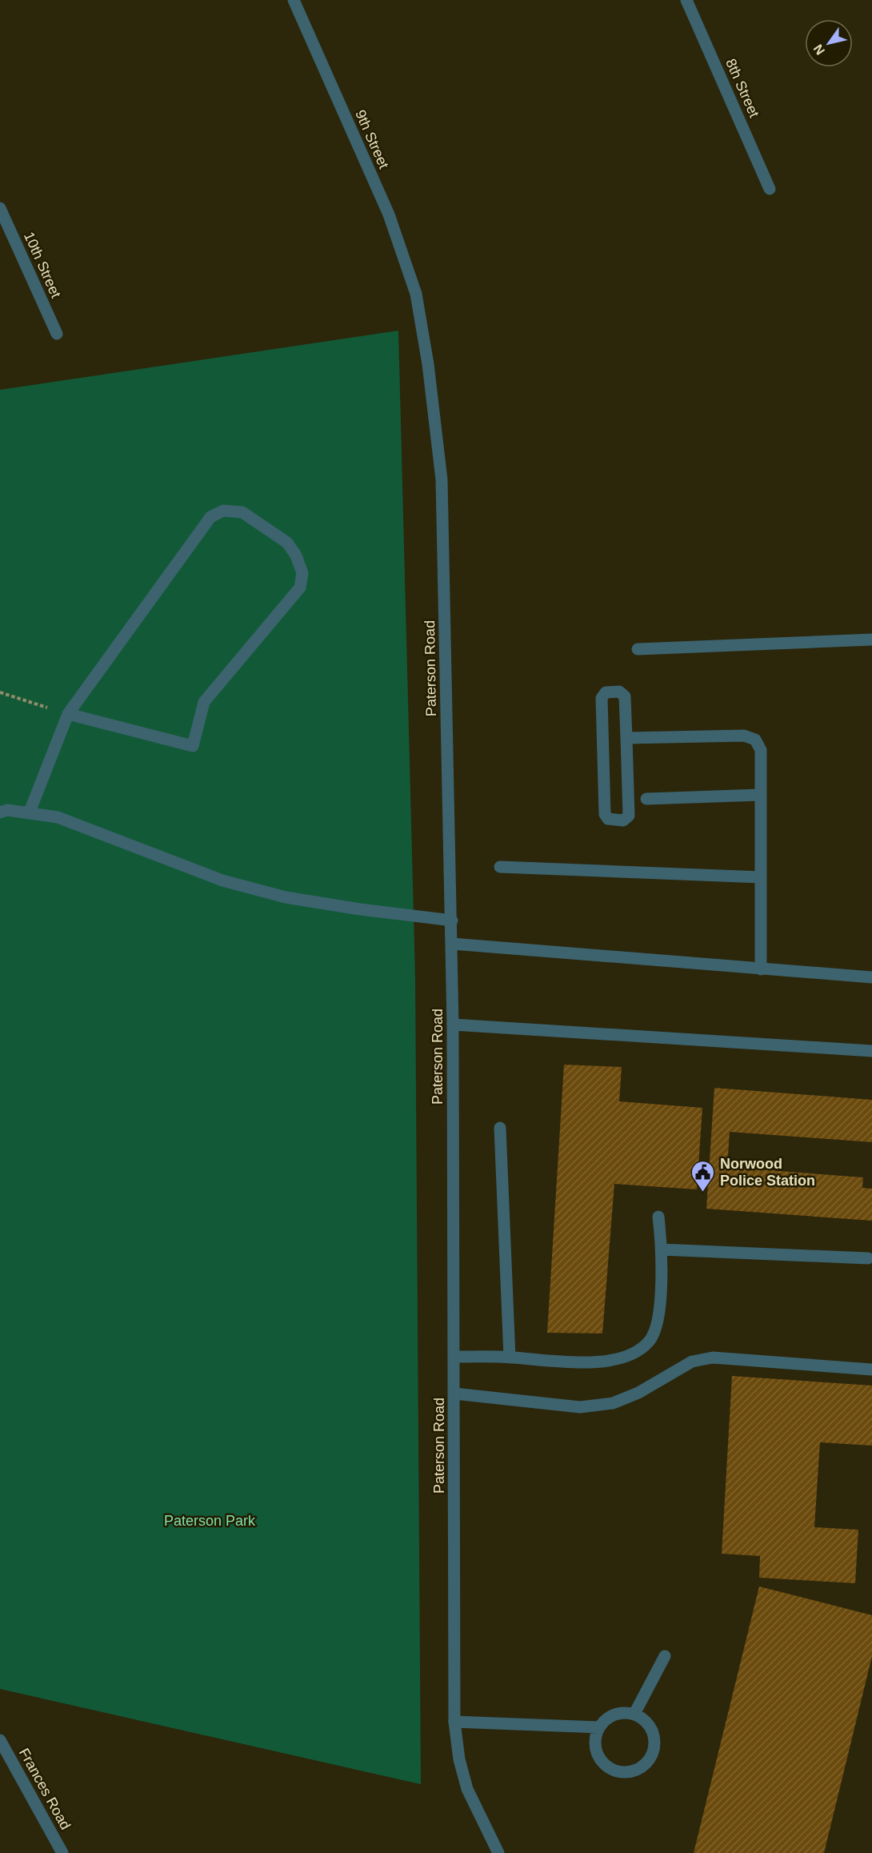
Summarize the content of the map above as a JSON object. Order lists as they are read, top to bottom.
{
  "streets": {
    "street": [
      "8th Street",
      "9th Street",
      "10th Street",
      "Paterson Road",
      "Frances Road"
    ]
  },
  "crossings": [
    ["9th Street", "Paterson Road"]
  ],
  "parks": ["Paterson Park"],
  "places": {
    "public building": ["Norwood Police Station"]
  },
  "north": "bottom left"
}
